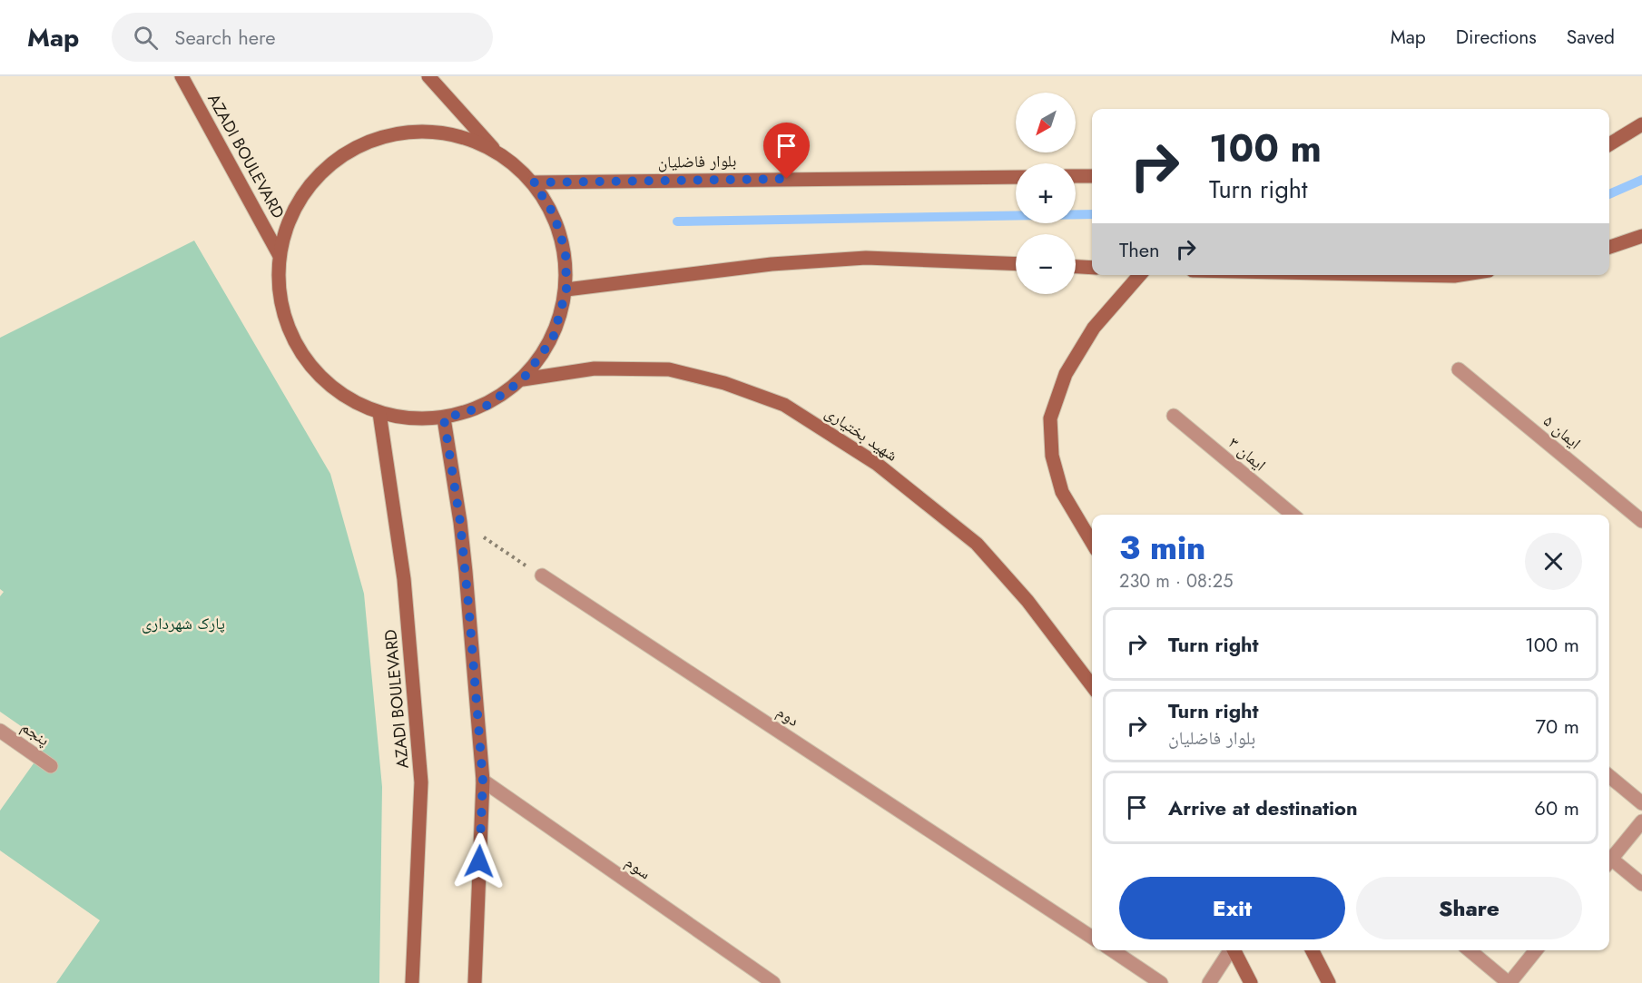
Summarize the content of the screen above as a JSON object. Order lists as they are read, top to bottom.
{
  "streets": {
    "main road": ["AZADI BOULEVARD", "بلوار فاضلیان", "شهید بختیاری"],
    "street": [
      "ایمان ۵",
      "ایمان ۳",
      "دوم",
      "پنجم",
      "سوم"
    ]
  },
  "parks": ["پارک شهرداری"],
  "north": "bottom left",
  "page": {
    "header": "Map",
    "search": "Search here",
    "nav": ["Map", "Directions", "Saved"],
    "map_buttons": ["+", "−"],
    "turn": ["100 m", "Turn right"],
    "then": "Then",
    "heading": ["3 min", "230 m · 08:25"],
    "list": [
      {
        "name": "Turn right",
        "value": "100 m"
      },
      {
        "name": "Turn right",
        "note": "بلوار فاضلیان",
        "value": "70 m"
      },
      {
        "name": "Arrive at destination",
        "value": "60 m"
      }
    ],
    "buttons": ["Exit", "Share"]
  }
}
